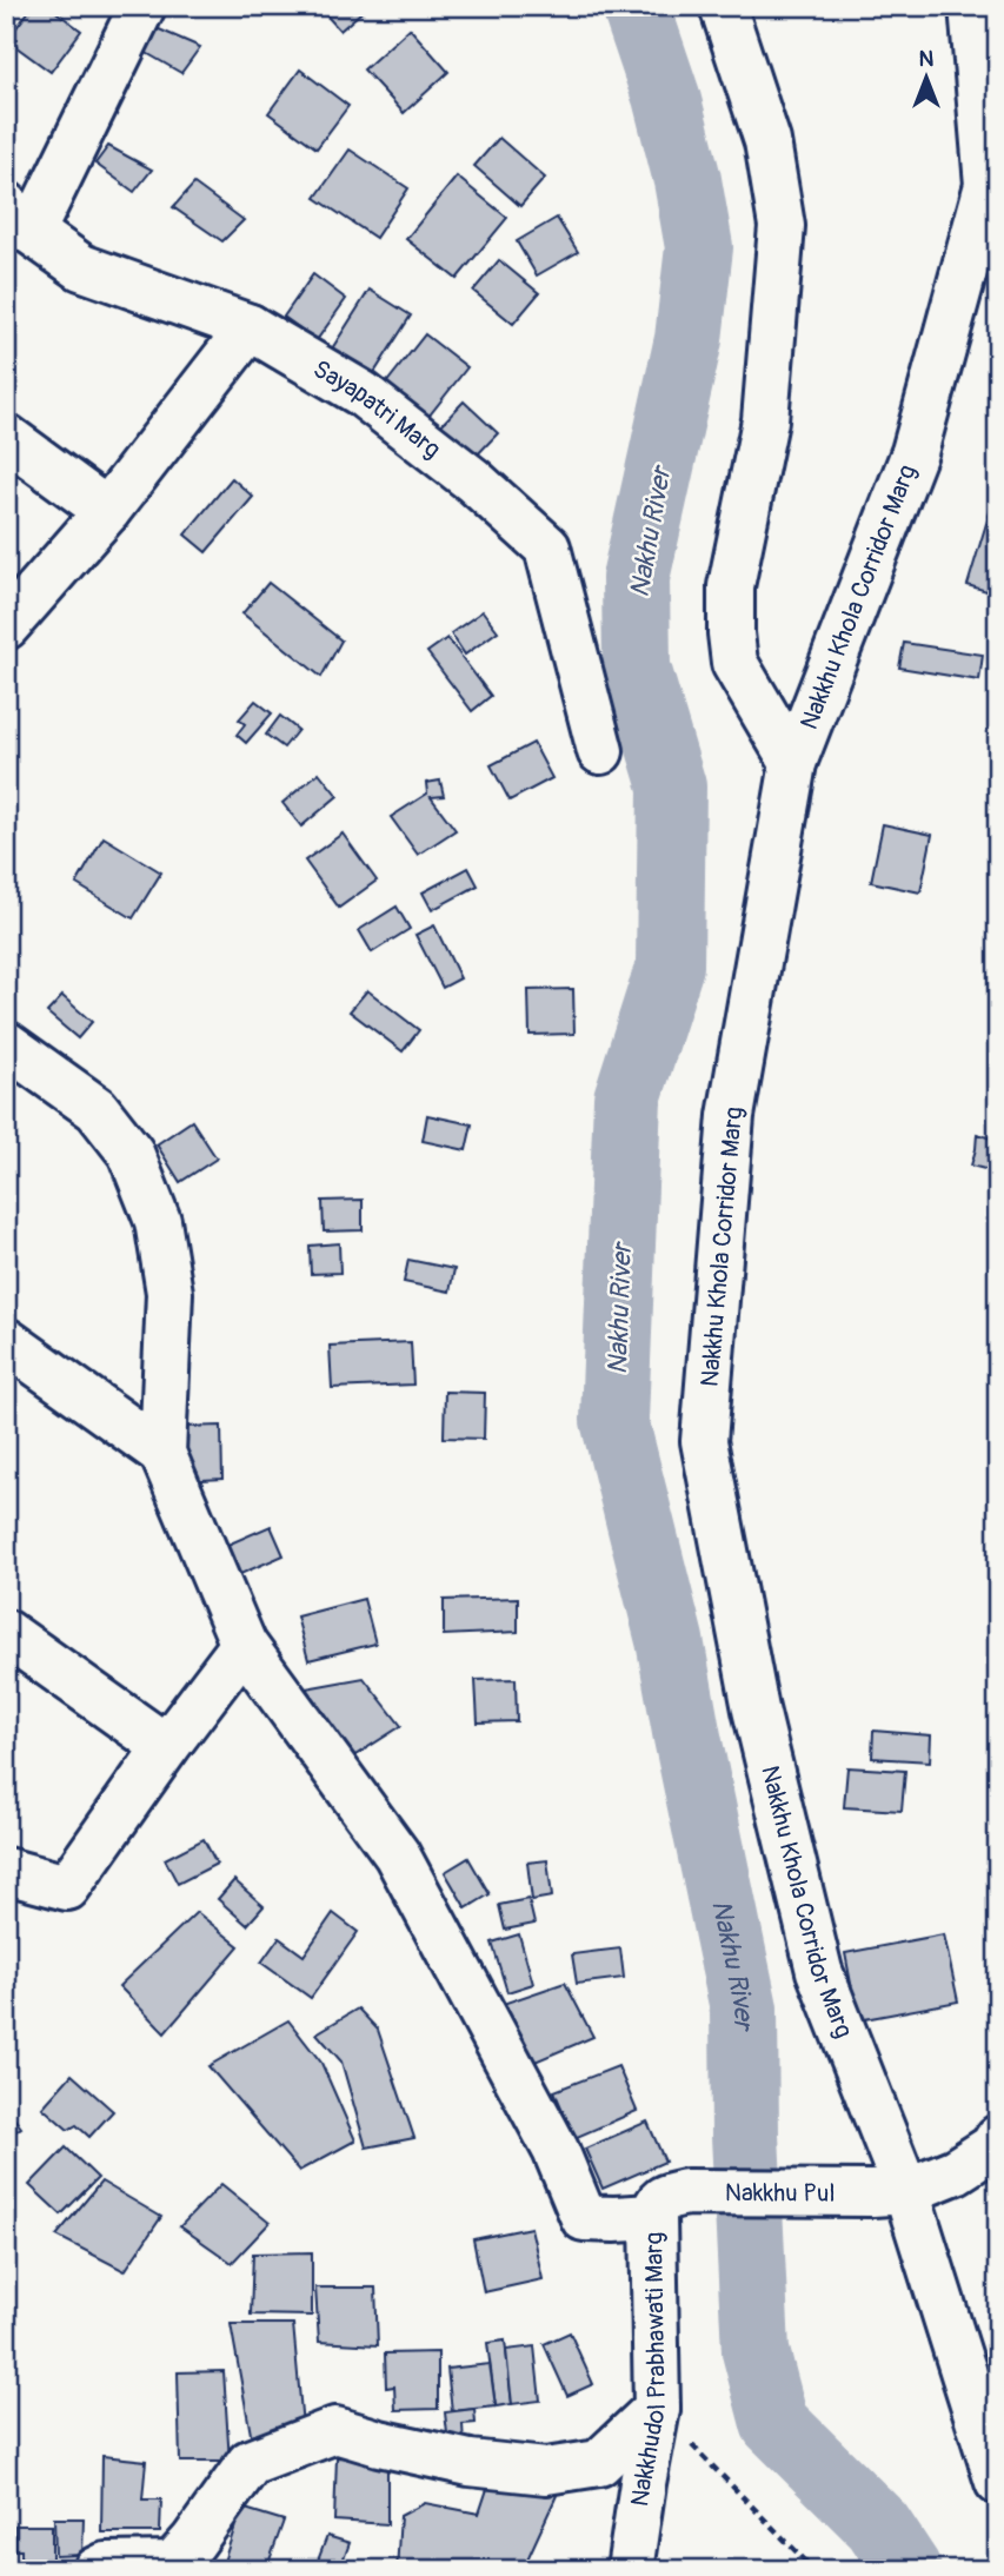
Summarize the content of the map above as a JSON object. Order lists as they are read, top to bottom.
{
  "streets": {
    "street": [
      "Sayapatri Marg",
      "Nakkhu Khola Corridor Marg",
      "Nakkhu Pul",
      "Nakkhudol Prabhawati Marg"
    ]
  },
  "crossings": [
    ["Nakkhu Khola Corridor Marg", "Nakkhu Pul"],
    ["Nakkhu Pul", "Nakkhudol Prabhawati Marg"]
  ],
  "water": ["Nakhu River"],
  "north": "top"
}
